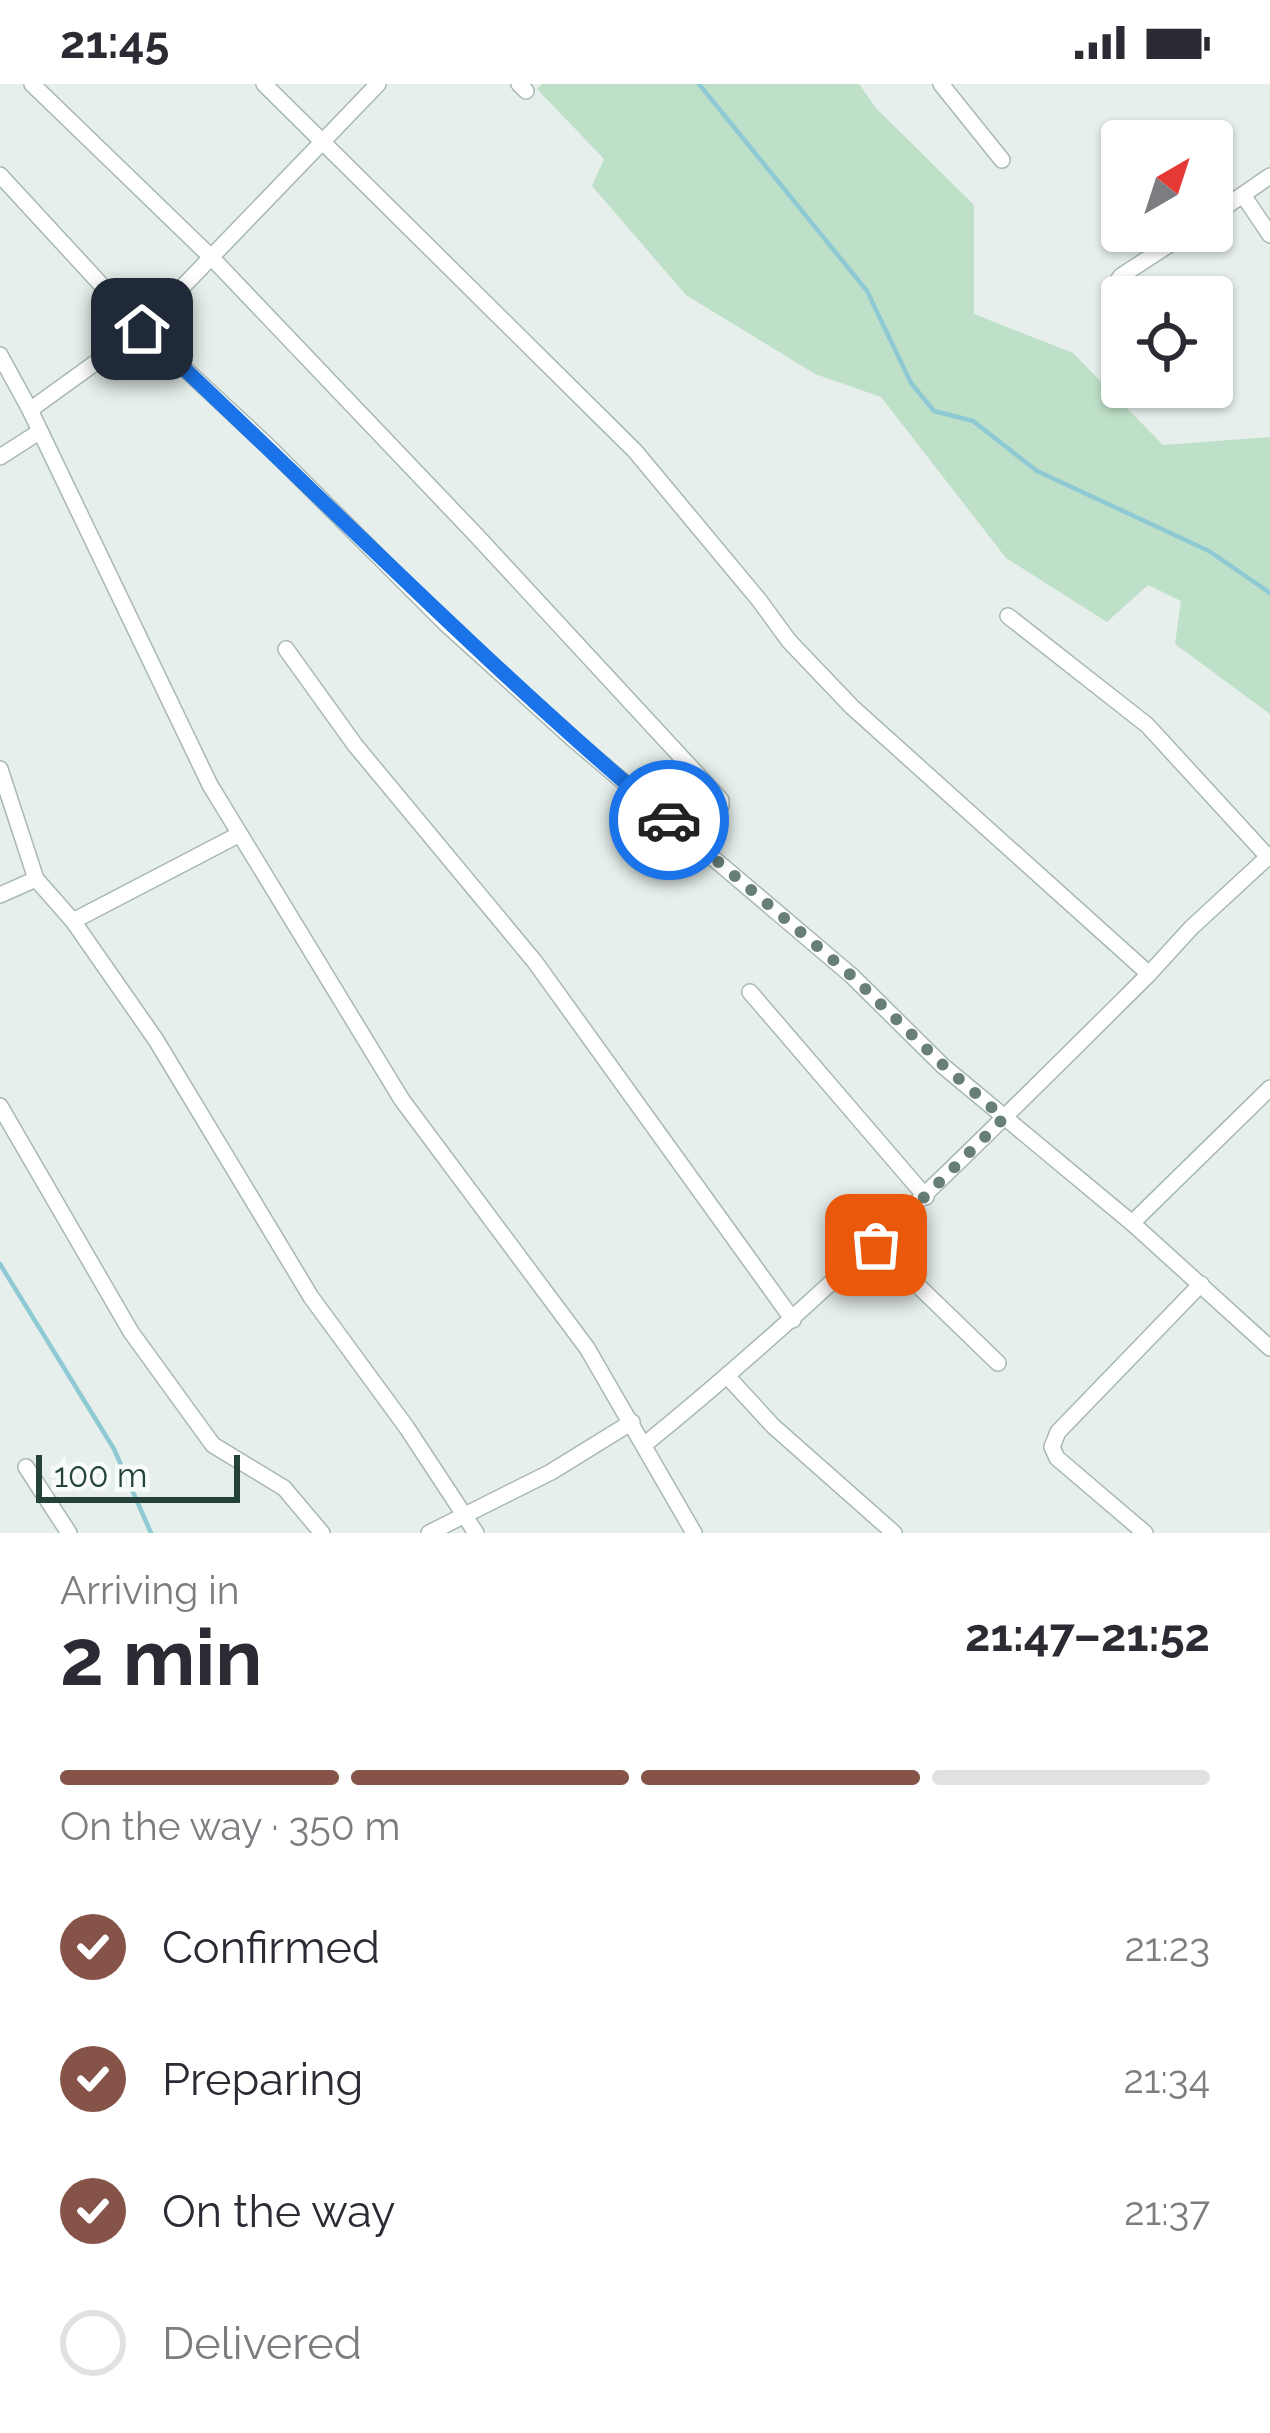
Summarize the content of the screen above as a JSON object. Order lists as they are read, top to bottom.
{
  "scale_bar": "100 m",
  "north": "top right",
  "page": {
    "status": "21:45",
    "scale": "100 m",
    "heading": ["2 min", "Arriving in", "21:47–21:52"],
    "bar": "On the way · 350 m",
    "list": [
      ["Confirmed", "21:23"],
      ["Preparing", "21:34"],
      ["On the way", "21:37"],
      "Delivered"
    ]
  }
}
